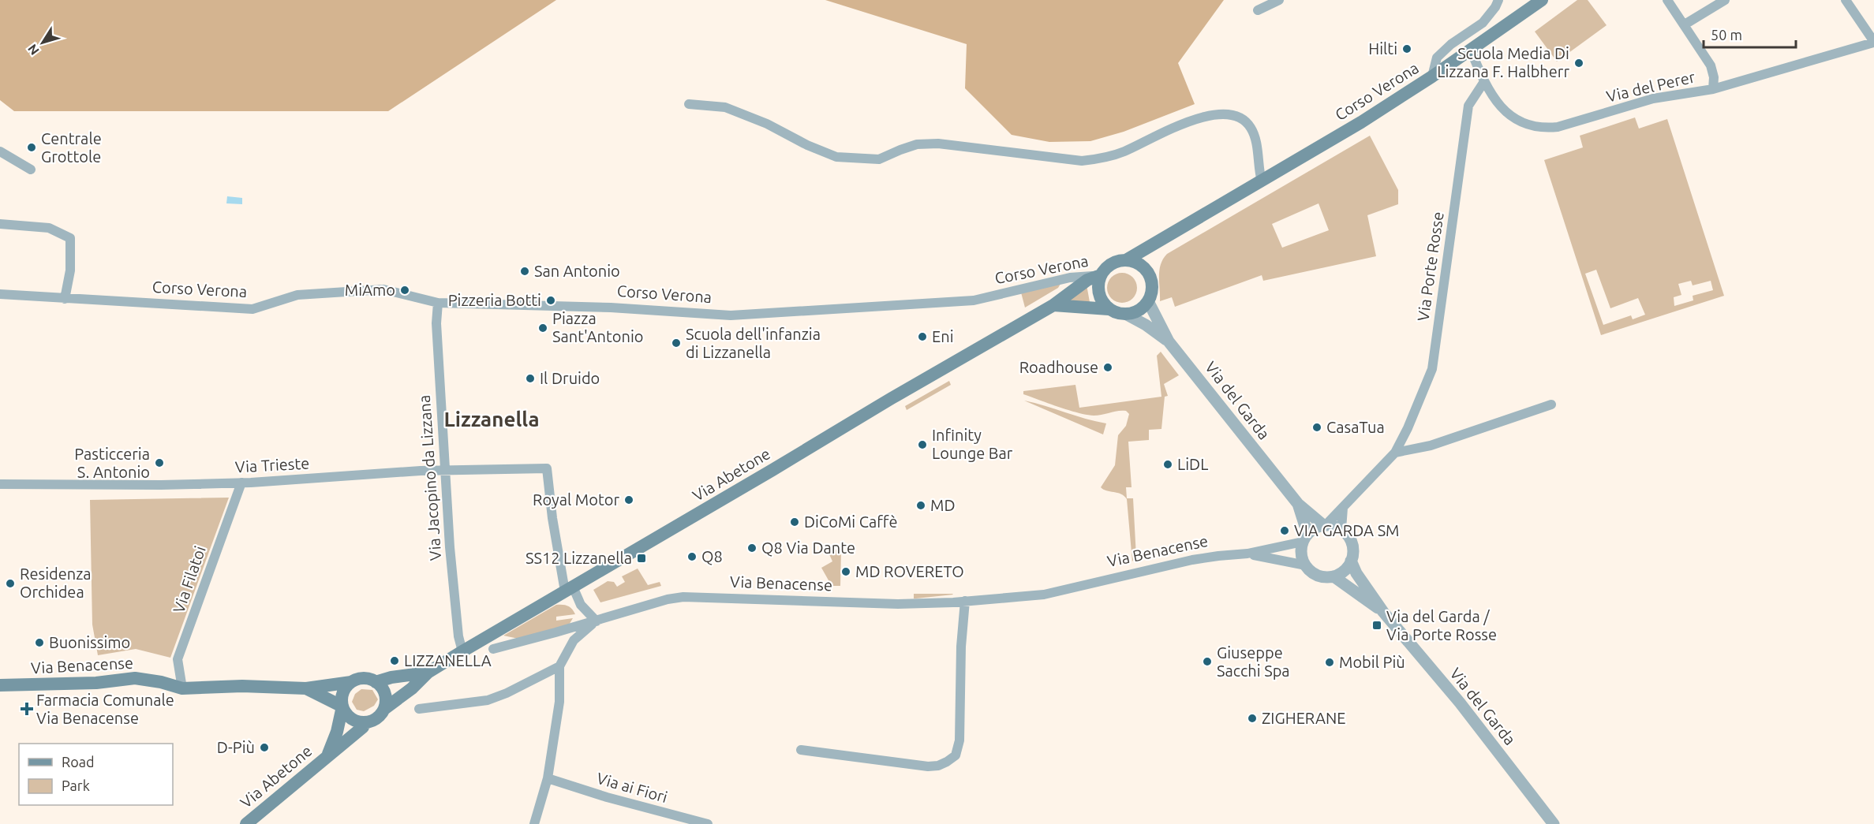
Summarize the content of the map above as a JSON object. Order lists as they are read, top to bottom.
{
  "streets": {
    "main road": ["Corso Verona", "Via Abetone", "Via Benacense"],
    "street": [
      "Via del Perer",
      "Via Porte Rosse",
      "Via del Garda",
      "Via Trieste",
      "Via Jacopino da Lizzana",
      "Via Filatoi",
      "Via ai Fiori"
    ]
  },
  "crossings": [
    ["Via del Perer", "Corso Verona"],
    ["Via del Perer", "Via Porte Rosse"],
    ["Corso Verona", "Via del Garda"],
    ["Corso Verona", "Via Abetone"],
    ["Corso Verona", "Via Jacopino da Lizzana"],
    ["Via Porte Rosse", "Via del Garda"],
    ["Via del Garda", "Via Abetone"],
    ["Via Trieste", "Via Abetone"],
    ["Via Trieste", "Via Jacopino da Lizzana"],
    ["Via Trieste", "Via Filatoi"],
    ["Via Abetone", "Via Jacopino da Lizzana"],
    ["Via Abetone", "Via Benacense"],
    ["Via Benacense", "Via Filatoi"]
  ],
  "districts": ["Lizzanella"],
  "places": {
    "other": [
      "Hilti",
      "Scuola Media Di Lizzana F. Halbherr",
      "Centrale Grottole",
      "San Antonio",
      "MiAmo",
      "Pizzeria Botti",
      "Piazza Sant'Antonio",
      "Eni",
      "Scuola dell'infanzia di Lizzanella",
      "Roadhouse",
      "Il Druido",
      "CasaTua",
      "Infinity Lounge Bar",
      "Pasticceria S. Antonio",
      "LiDL",
      "Royal Motor",
      "MD",
      "DiCoMi Caffè",
      "VIA GARDA SM",
      "Q8 Via Dante",
      "Q8",
      "MD ROVERETO",
      "Residenza Orchidea",
      "Buonissimo",
      "LIZZANELLA",
      "Giuseppe Sacchi Spa",
      "Mobil Più",
      "ZIGHERANE",
      "D-Più"
    ],
    "transit": ["SS12 Lizzanella", "Via del Garda / Via Porte Rosse"],
    "health": ["Farmacia Comunale Via Benacense"]
  },
  "legend": ["Road", "Park"],
  "scale_bar": "50 m",
  "north": "bottom left"
}
